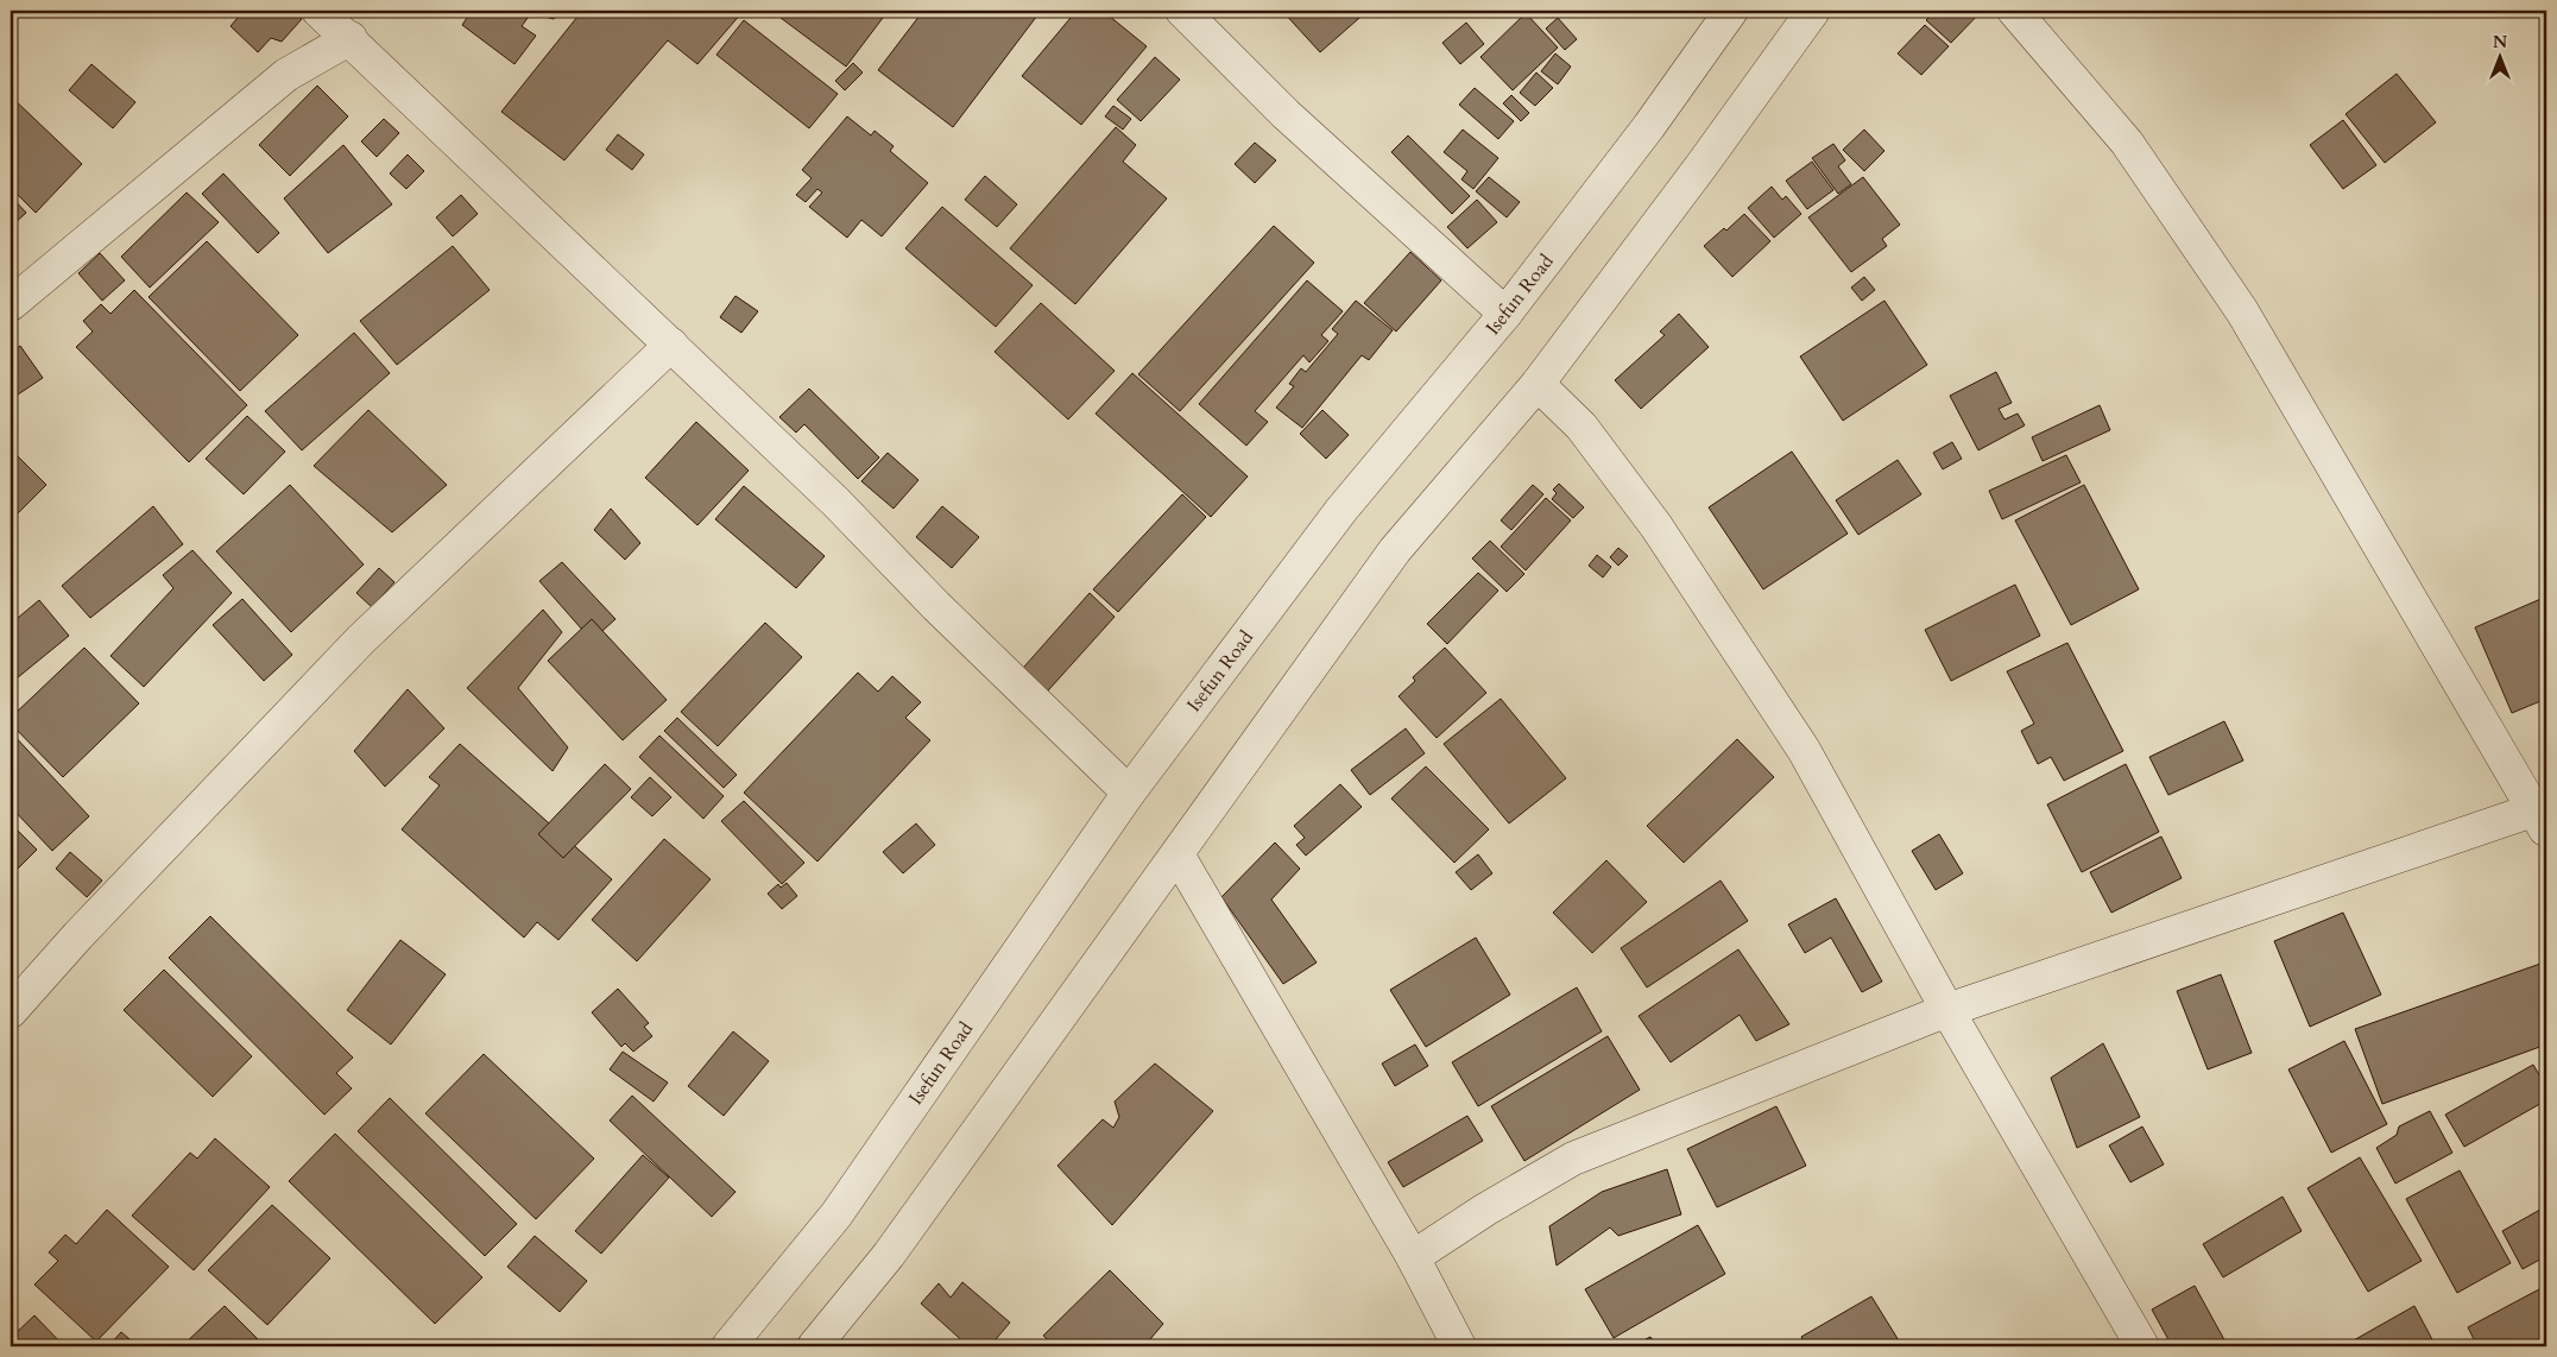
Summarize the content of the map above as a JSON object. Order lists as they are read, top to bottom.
{
  "streets": {
    "street": ["Isefun Road"]
  },
  "north": "top"
}
